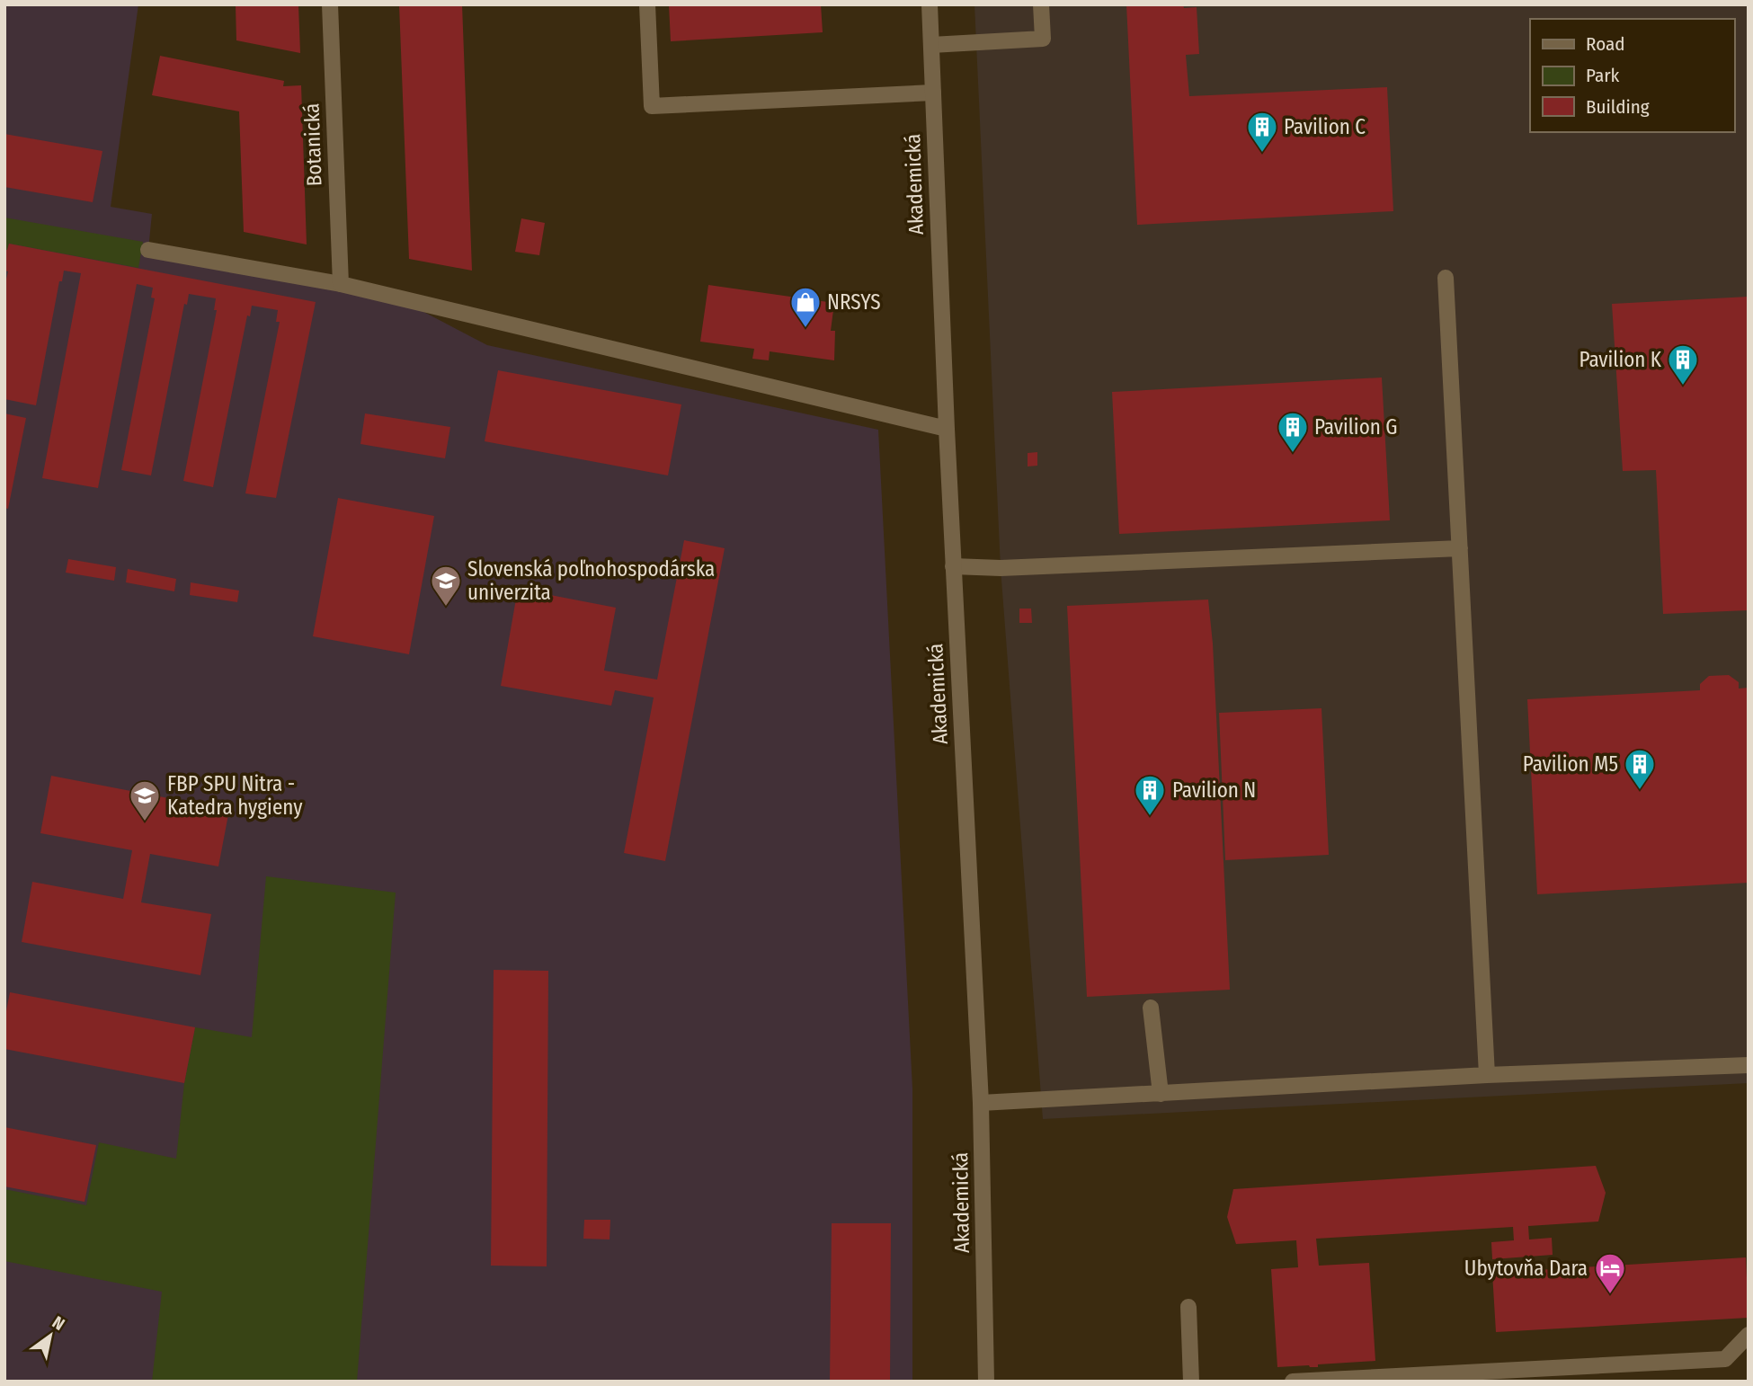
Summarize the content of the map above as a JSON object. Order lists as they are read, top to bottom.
{
  "streets": {
    "street": ["Botanická", "Akademická"]
  },
  "places": {
    "building": [
      "Pavilion C",
      "Pavilion K",
      "Pavilion G",
      "Pavilion M5",
      "Pavilion N"
    ],
    "shop": ["NRSYS"],
    "school or university": ["Slovenská poľnohospodárska univerzita", "FBP SPU Nitra - Katedra hygieny"],
    "hotel": ["Ubytovňa Dara"]
  },
  "legend": ["Road", "Park", "Building"],
  "north": "top right"
}
